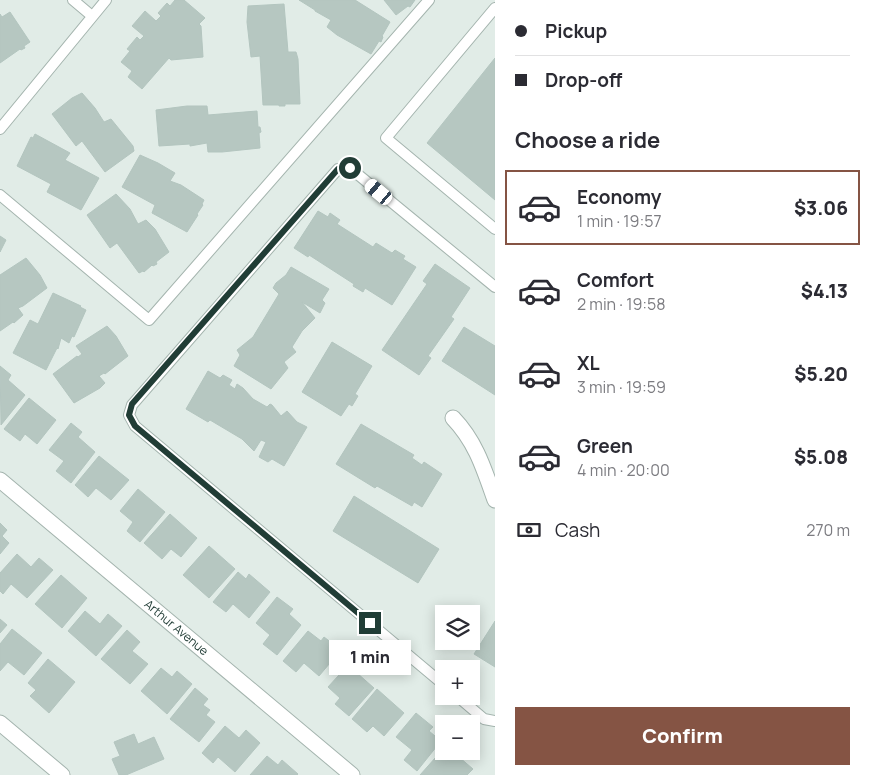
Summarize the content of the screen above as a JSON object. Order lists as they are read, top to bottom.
{
  "streets": {
    "street": ["Arthur Avenue"]
  },
  "page": {
    "banner": ["Pickup", "Drop-off"],
    "heading": "Choose a ride",
    "list": [
      {
        "name": "Economy",
        "note": "1 min · 19:57",
        "value": "$3.06"
      },
      {
        "name": "Comfort",
        "note": "2 min · 19:58",
        "value": "$4.13"
      },
      {
        "name": "XL",
        "note": "3 min · 19:59",
        "value": "$5.20"
      },
      {
        "name": "Green",
        "note": "4 min · 20:00",
        "value": "$5.08"
      }
    ],
    "pay": ["Cash", "270 m"],
    "map_buttons": ["+", "−"],
    "bubble": "1 min",
    "buttons": "Confirm"
  }
}
